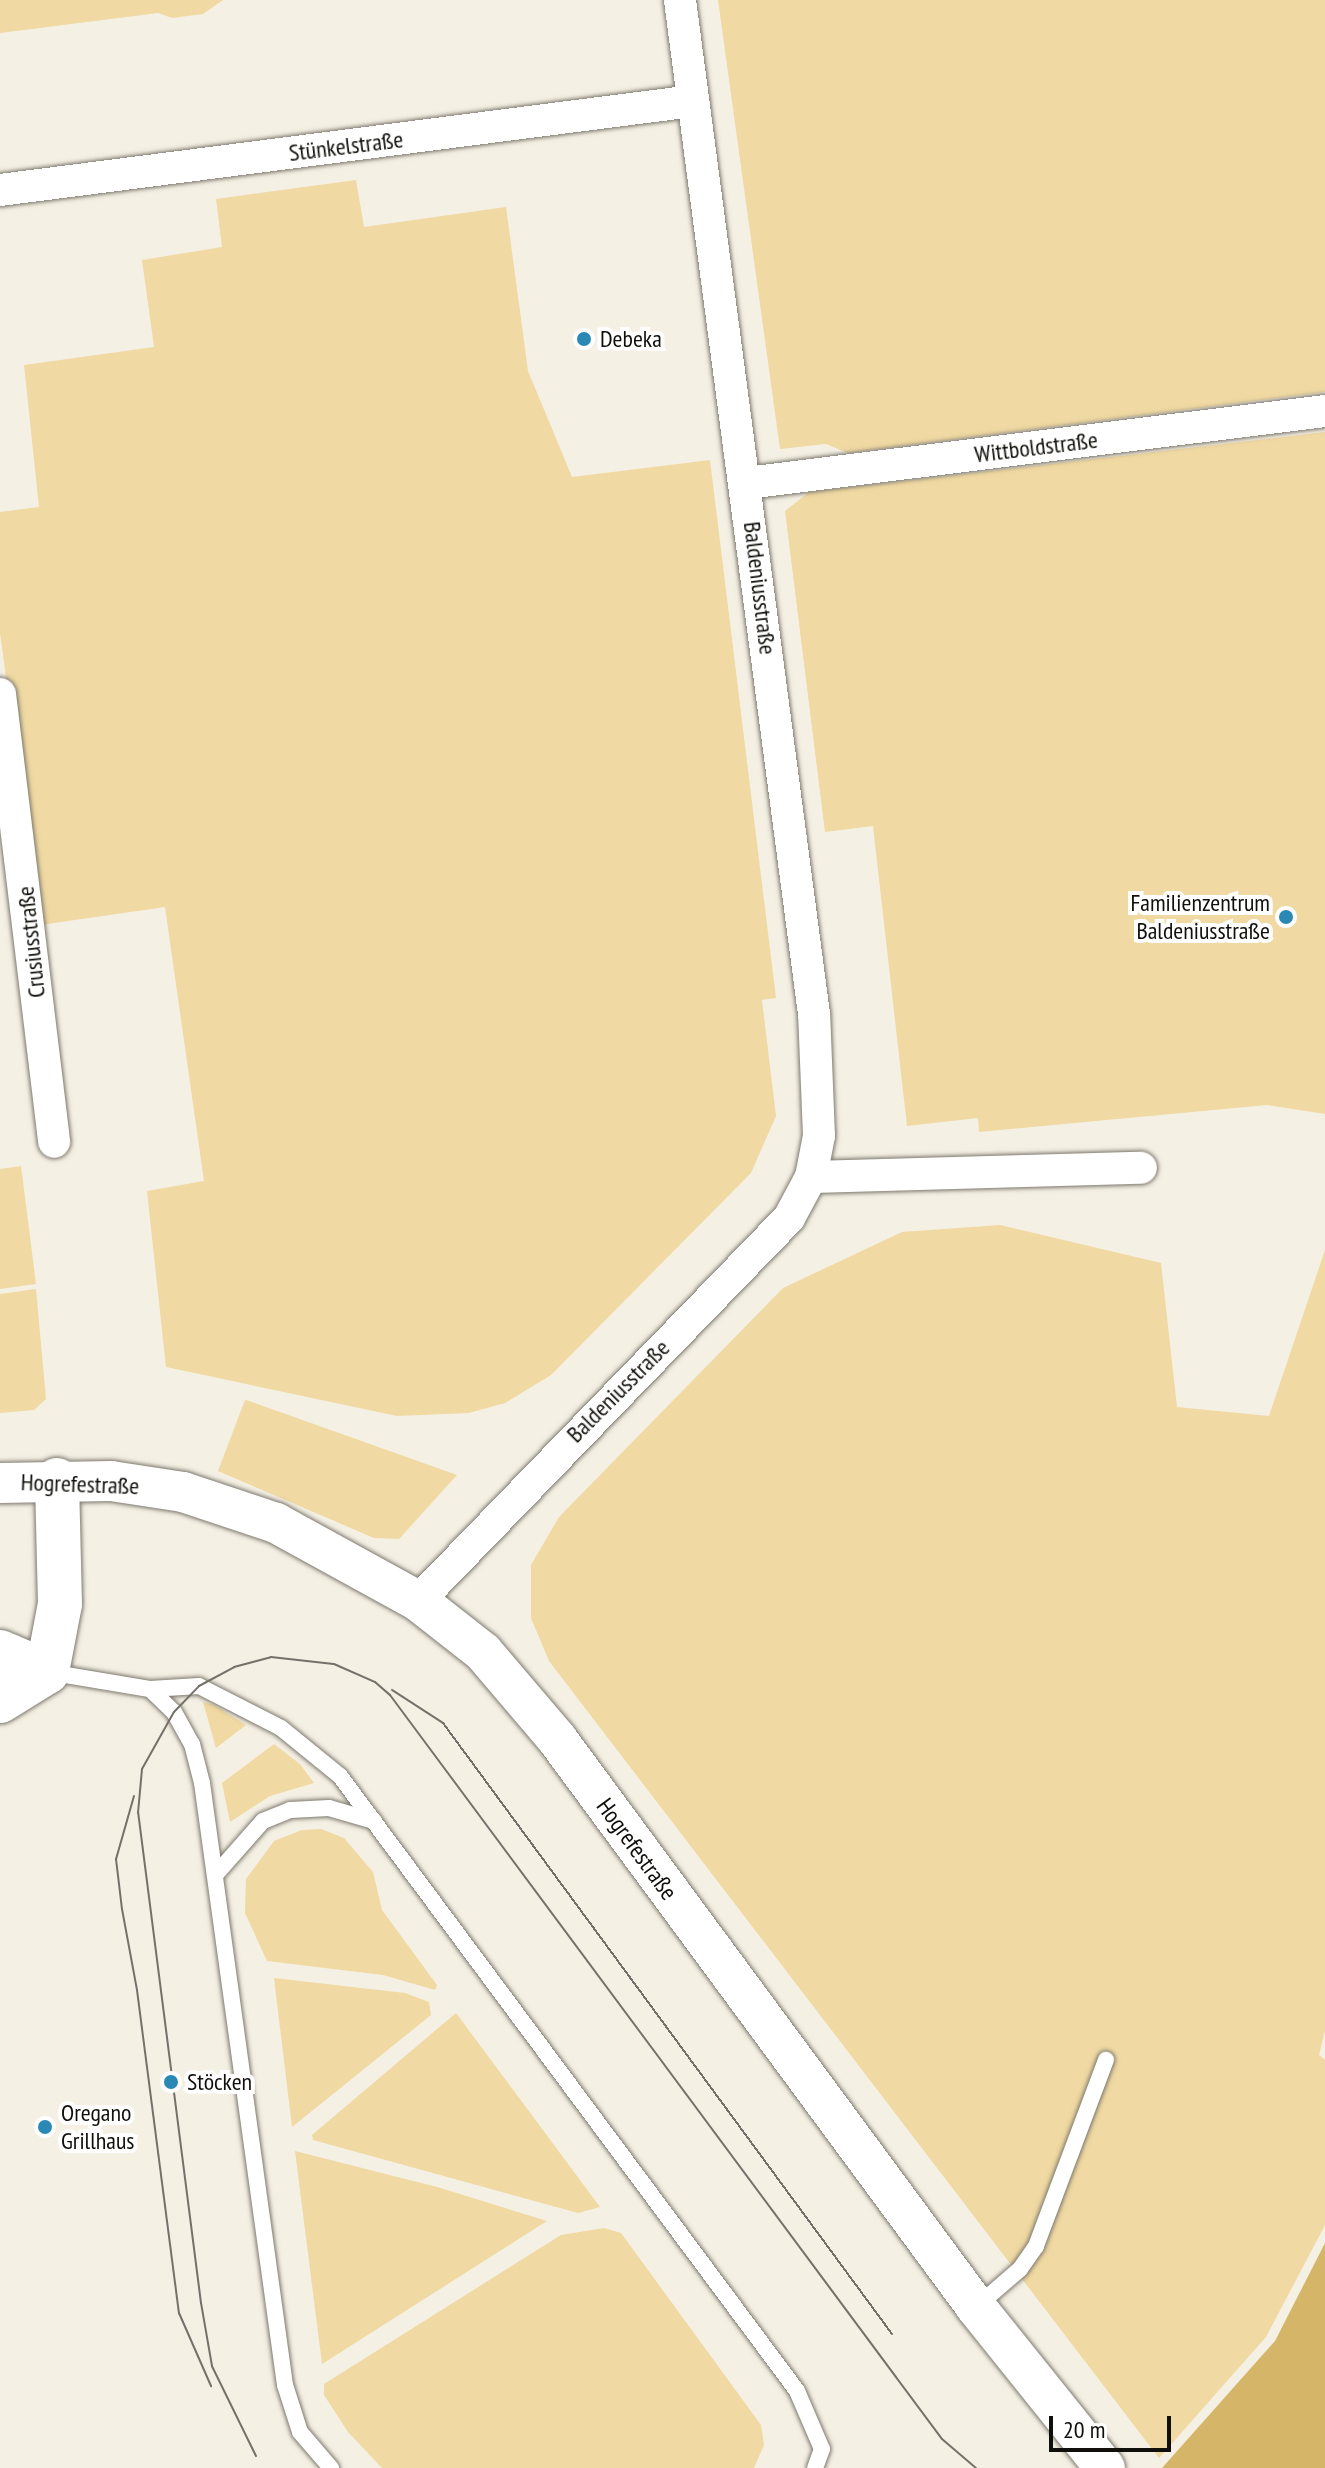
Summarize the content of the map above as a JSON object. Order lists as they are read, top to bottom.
{
  "streets": {
    "street": [
      "Stünkelstraße",
      "Wittboldstraße",
      "Baldeniusstraße",
      "Crusiusstraße",
      "Hogrefestraße"
    ]
  },
  "crossings": [
    ["Stünkelstraße", "Baldeniusstraße"],
    ["Wittboldstraße", "Baldeniusstraße"],
    ["Baldeniusstraße", "Hogrefestraße"]
  ],
  "places": [
    "Debeka",
    "Familienzentrum Baldeniusstraße",
    "Stöcken",
    "Oregano Grillhaus"
  ],
  "scale_bar": "20 m"
}
